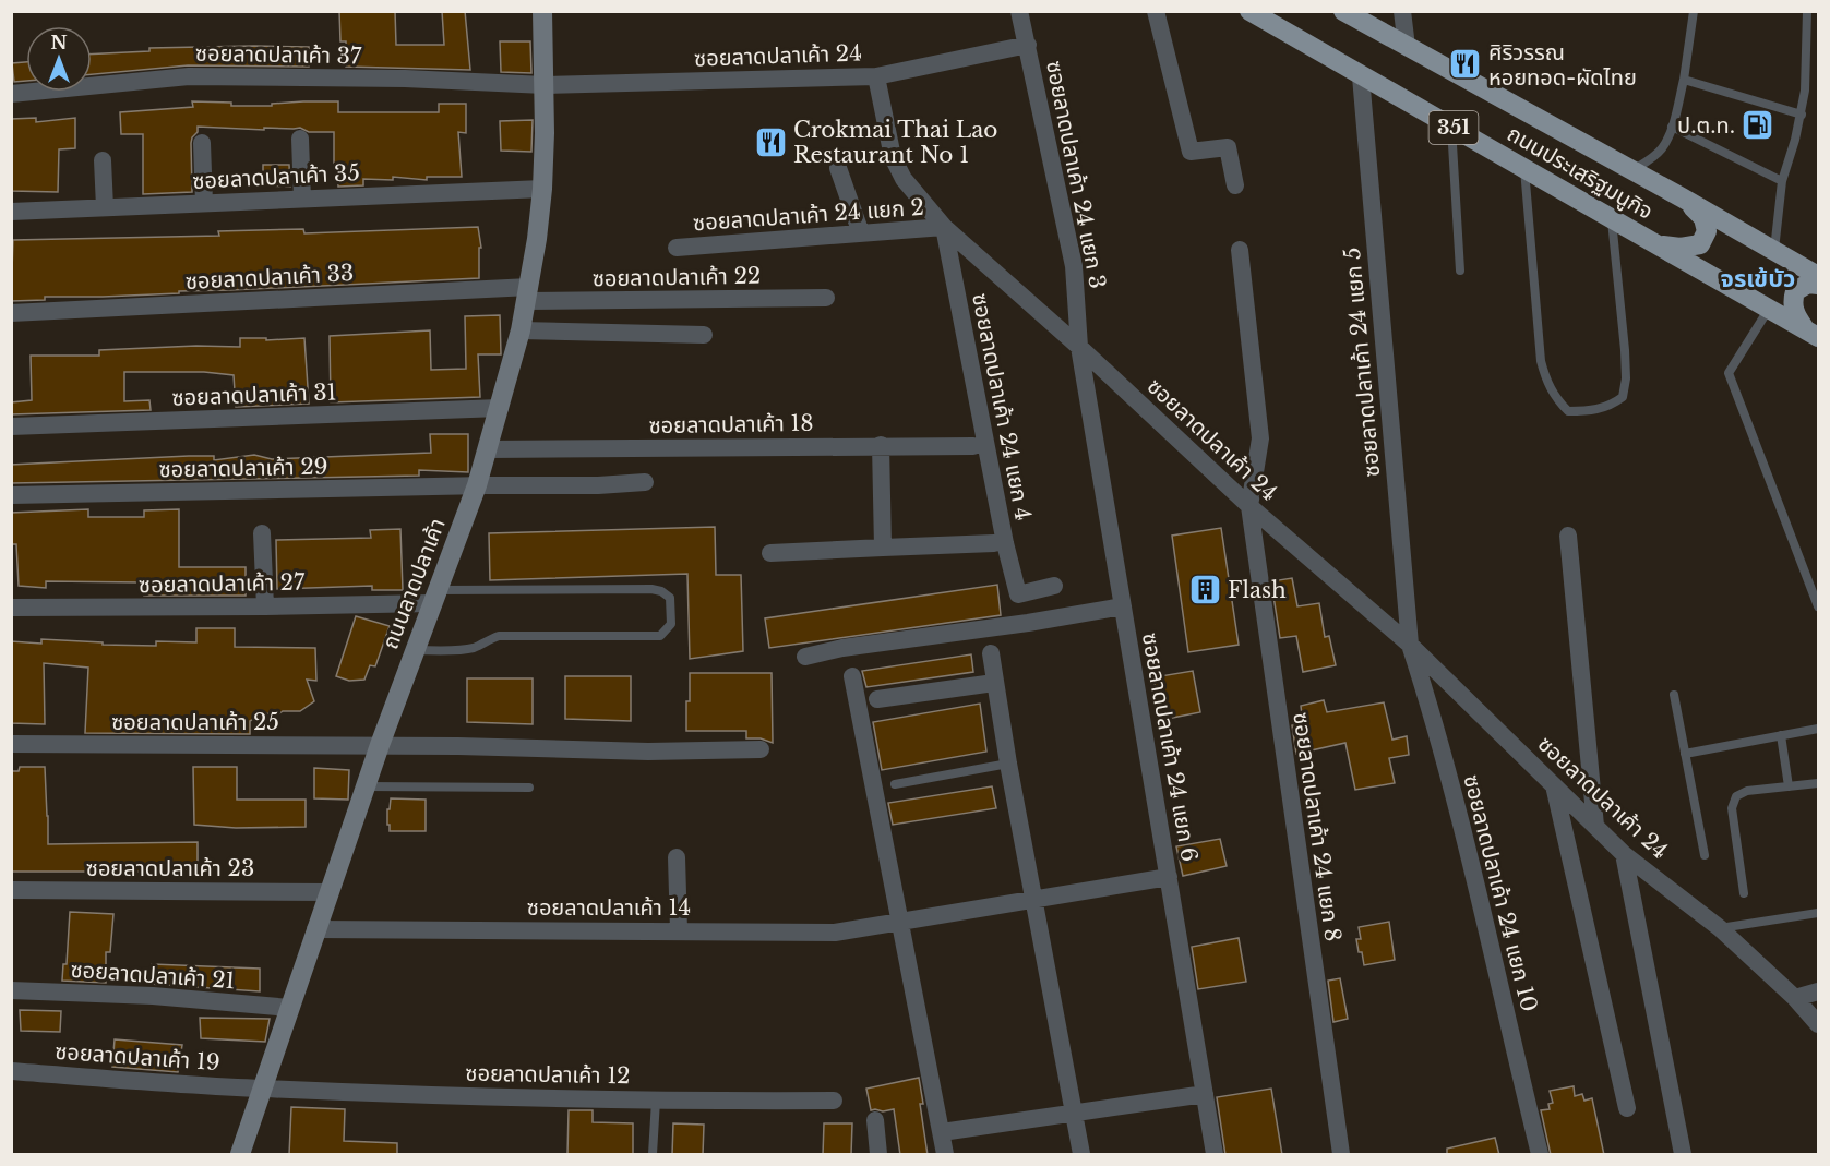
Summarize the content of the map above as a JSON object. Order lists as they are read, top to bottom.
{
  "streets": {
    "main road": ["351", "ถนนประเสริฐมนูกิจ", "ถนนลาดปลาเค้า"],
    "street": [
      "ซอยลาดปลาเค้า 37",
      "ซอยลาดปลาเค้า 24",
      "ซอยลาดปลาเค้า 24 แยก 3",
      "ซอยลาดปลาเค้า 35",
      "ซอยลาดปลาเค้า 24 แยก 2",
      "ซอยลาดปลาเค้า 33",
      "ซอยลาดปลาเค้า 22",
      "ซอยลาดปลาเค้า 24 แยก 5",
      "ซอยลาดปลาเค้า 31",
      "ซอยลาดปลาเค้า 24 แยก 4",
      "ซอยลาดปลาเค้า 18",
      "ซอยลาดปลาเค้า 29",
      "ซอยลาดปลาเค้า 27",
      "ซอยลาดปลาเค้า 25",
      "ซอยลาดปลาเค้า 24 แยก 6",
      "ซอยลาดปลาเค้า 24 แยก 8",
      "ซอยลาดปลาเค้า 23",
      "ซอยลาดปลาเค้า 24 แยก 10",
      "ซอยลาดปลาเค้า 14",
      "ซอยลาดปลาเค้า 21",
      "ซอยลาดปลาเค้า 19",
      "ซอยลาดปลาเค้า 12"
    ]
  },
  "crossings": [
    ["ซอยลาดปลาเค้า 37", "ซอยลาดปลาเค้า 24"],
    ["ซอยลาดปลาเค้า 37", "ถนนลาดปลาเค้า"],
    ["ซอยลาดปลาเค้า 24", "ซอยลาดปลาเค้า 24 แยก 3"],
    ["ซอยลาดปลาเค้า 24", "ซอยลาดปลาเค้า 24 แยก 2"],
    ["ซอยลาดปลาเค้า 24", "ซอยลาดปลาเค้า 24 แยก 5"],
    ["ซอยลาดปลาเค้า 24", "ซอยลาดปลาเค้า 24 แยก 4"],
    ["ซอยลาดปลาเค้า 24", "ถนนลาดปลาเค้า"],
    ["ซอยลาดปลาเค้า 24", "ซอยลาดปลาเค้า 24 แยก 6"],
    ["ซอยลาดปลาเค้า 24", "ซอยลาดปลาเค้า 24 แยก 8"],
    ["ซอยลาดปลาเค้า 24", "ซอยลาดปลาเค้า 24 แยก 10"],
    ["ถนนประเสริฐมนูกิจ", "ซอยลาดปลาเค้า 24 แยก 5"],
    ["ซอยลาดปลาเค้า 24 แยก 3", "ซอยลาดปลาเค้า 24 แยก 6"],
    ["ซอยลาดปลาเค้า 35", "ถนนลาดปลาเค้า"],
    ["ซอยลาดปลาเค้า 24 แยก 2", "ซอยลาดปลาเค้า 24 แยก 4"],
    ["ซอยลาดปลาเค้า 33", "ซอยลาดปลาเค้า 22"],
    ["ซอยลาดปลาเค้า 33", "ถนนลาดปลาเค้า"],
    ["ซอยลาดปลาเค้า 22", "ถนนลาดปลาเค้า"],
    ["ซอยลาดปลาเค้า 24 แยก 5", "ซอยลาดปลาเค้า 24 แยก 10"],
    ["ซอยลาดปลาเค้า 31", "ถนนลาดปลาเค้า"],
    ["ซอยลาดปลาเค้า 18", "ถนนลาดปลาเค้า"],
    ["ซอยลาดปลาเค้า 29", "ถนนลาดปลาเค้า"],
    ["ซอยลาดปลาเค้า 27", "ถนนลาดปลาเค้า"],
    ["ถนนลาดปลาเค้า", "ซอยลาดปลาเค้า 25"],
    ["ถนนลาดปลาเค้า", "ซอยลาดปลาเค้า 23"],
    ["ถนนลาดปลาเค้า", "ซอยลาดปลาเค้า 14"],
    ["ถนนลาดปลาเค้า", "ซอยลาดปลาเค้า 21"],
    ["ถนนลาดปลาเค้า", "ซอยลาดปลาเค้า 19"],
    ["ถนนลาดปลาเค้า", "ซอยลาดปลาเค้า 12"],
    ["ซอยลาดปลาเค้า 24 แยก 6", "ซอยลาดปลาเค้า 14"],
    ["ซอยลาดปลาเค้า 19", "ซอยลาดปลาเค้า 12"]
  ],
  "districts": ["จรเข้บัว"],
  "places": {
    "restaurant": ["ศิริวรรณ หอยทอด-ผัดไทย", "Crokmai Thai Lao Restaurant No 1"],
    "fuel station": ["ป.ต.ท."],
    "building": ["Flash"]
  },
  "north": "top"
}
